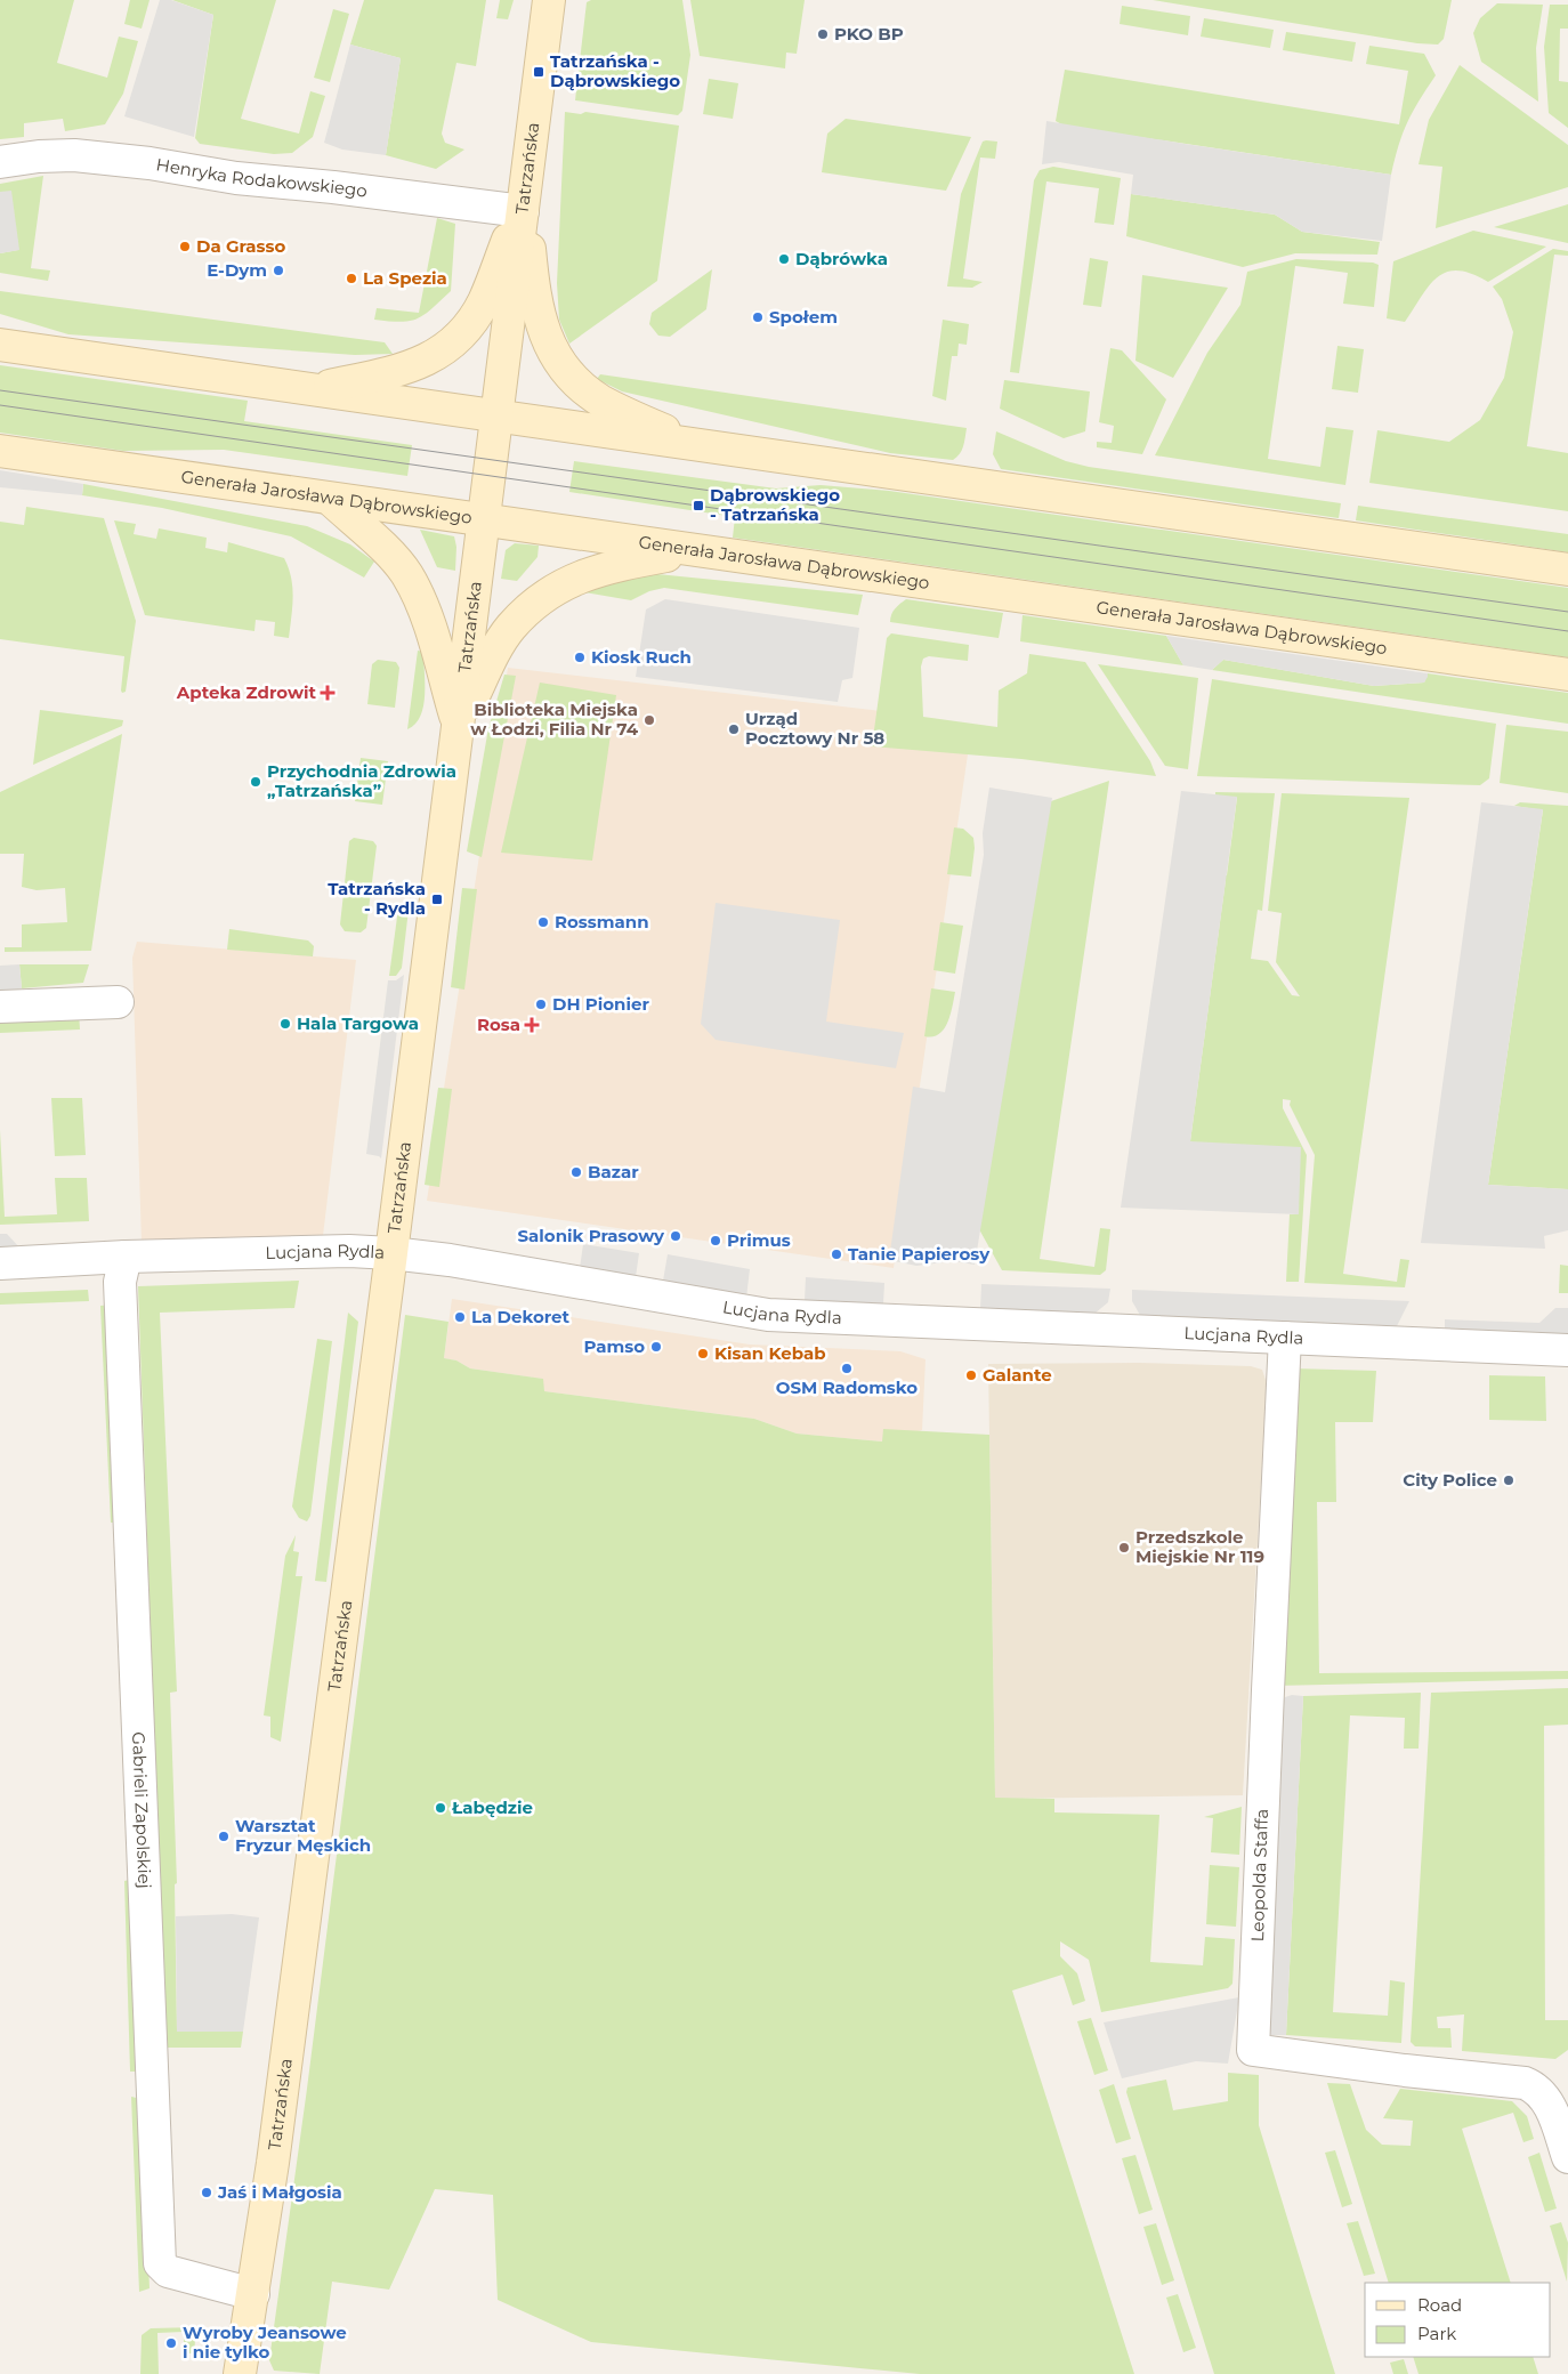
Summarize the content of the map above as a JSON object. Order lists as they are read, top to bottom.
{
  "streets": {
    "street": [
      "Tatrzańska",
      "Henryka Rodakowskiego",
      "Generała Jarosława Dąbrowskiego",
      "Lucjana Rydla",
      "Gabrieli Zapolskiej",
      "Leopolda Staffa"
    ]
  },
  "crossings": [
    ["Tatrzańska", "Henryka Rodakowskiego"],
    ["Tatrzańska", "Generała Jarosława Dąbrowskiego"],
    ["Tatrzańska", "Lucjana Rydla"],
    ["Tatrzańska", "Gabrieli Zapolskiej"],
    ["Lucjana Rydla", "Gabrieli Zapolskiej"],
    ["Lucjana Rydla", "Leopolda Staffa"]
  ],
  "places": {
    "other": [
      "PKO BP",
      "Da Grasso",
      "Dąbrówka",
      "E-Dym",
      "La Spezia",
      "Społem",
      "Kiosk Ruch",
      "Biblioteka Miejska w Łodzi, Filia Nr 74",
      "Urząd Pocztowy Nr 58",
      "Przychodnia Zdrowia „Tatrzańska”",
      "Rossmann",
      "DH Pionier",
      "Hala Targowa",
      "Bazar",
      "Salonik Prasowy",
      "Primus",
      "Tanie Papierosy",
      "La Dekoret",
      "Pamso",
      "Kisan Kebab",
      "OSM Radomsko",
      "Galante",
      "City Police",
      "Przedszkole Miejskie Nr 119",
      "Łabędzie",
      "Warsztat Fryzur Męskich",
      "Jaś i Małgosia",
      "Wyroby Jeansowe i nie tylko"
    ],
    "transit": ["Tatrzańska - Dąbrowskiego", "Dąbrowskiego - Tatrzańska", "Tatrzańska - Rydla"],
    "health": ["Apteka Zdrowit", "Rosa"]
  },
  "legend": ["Road", "Park"]
}
